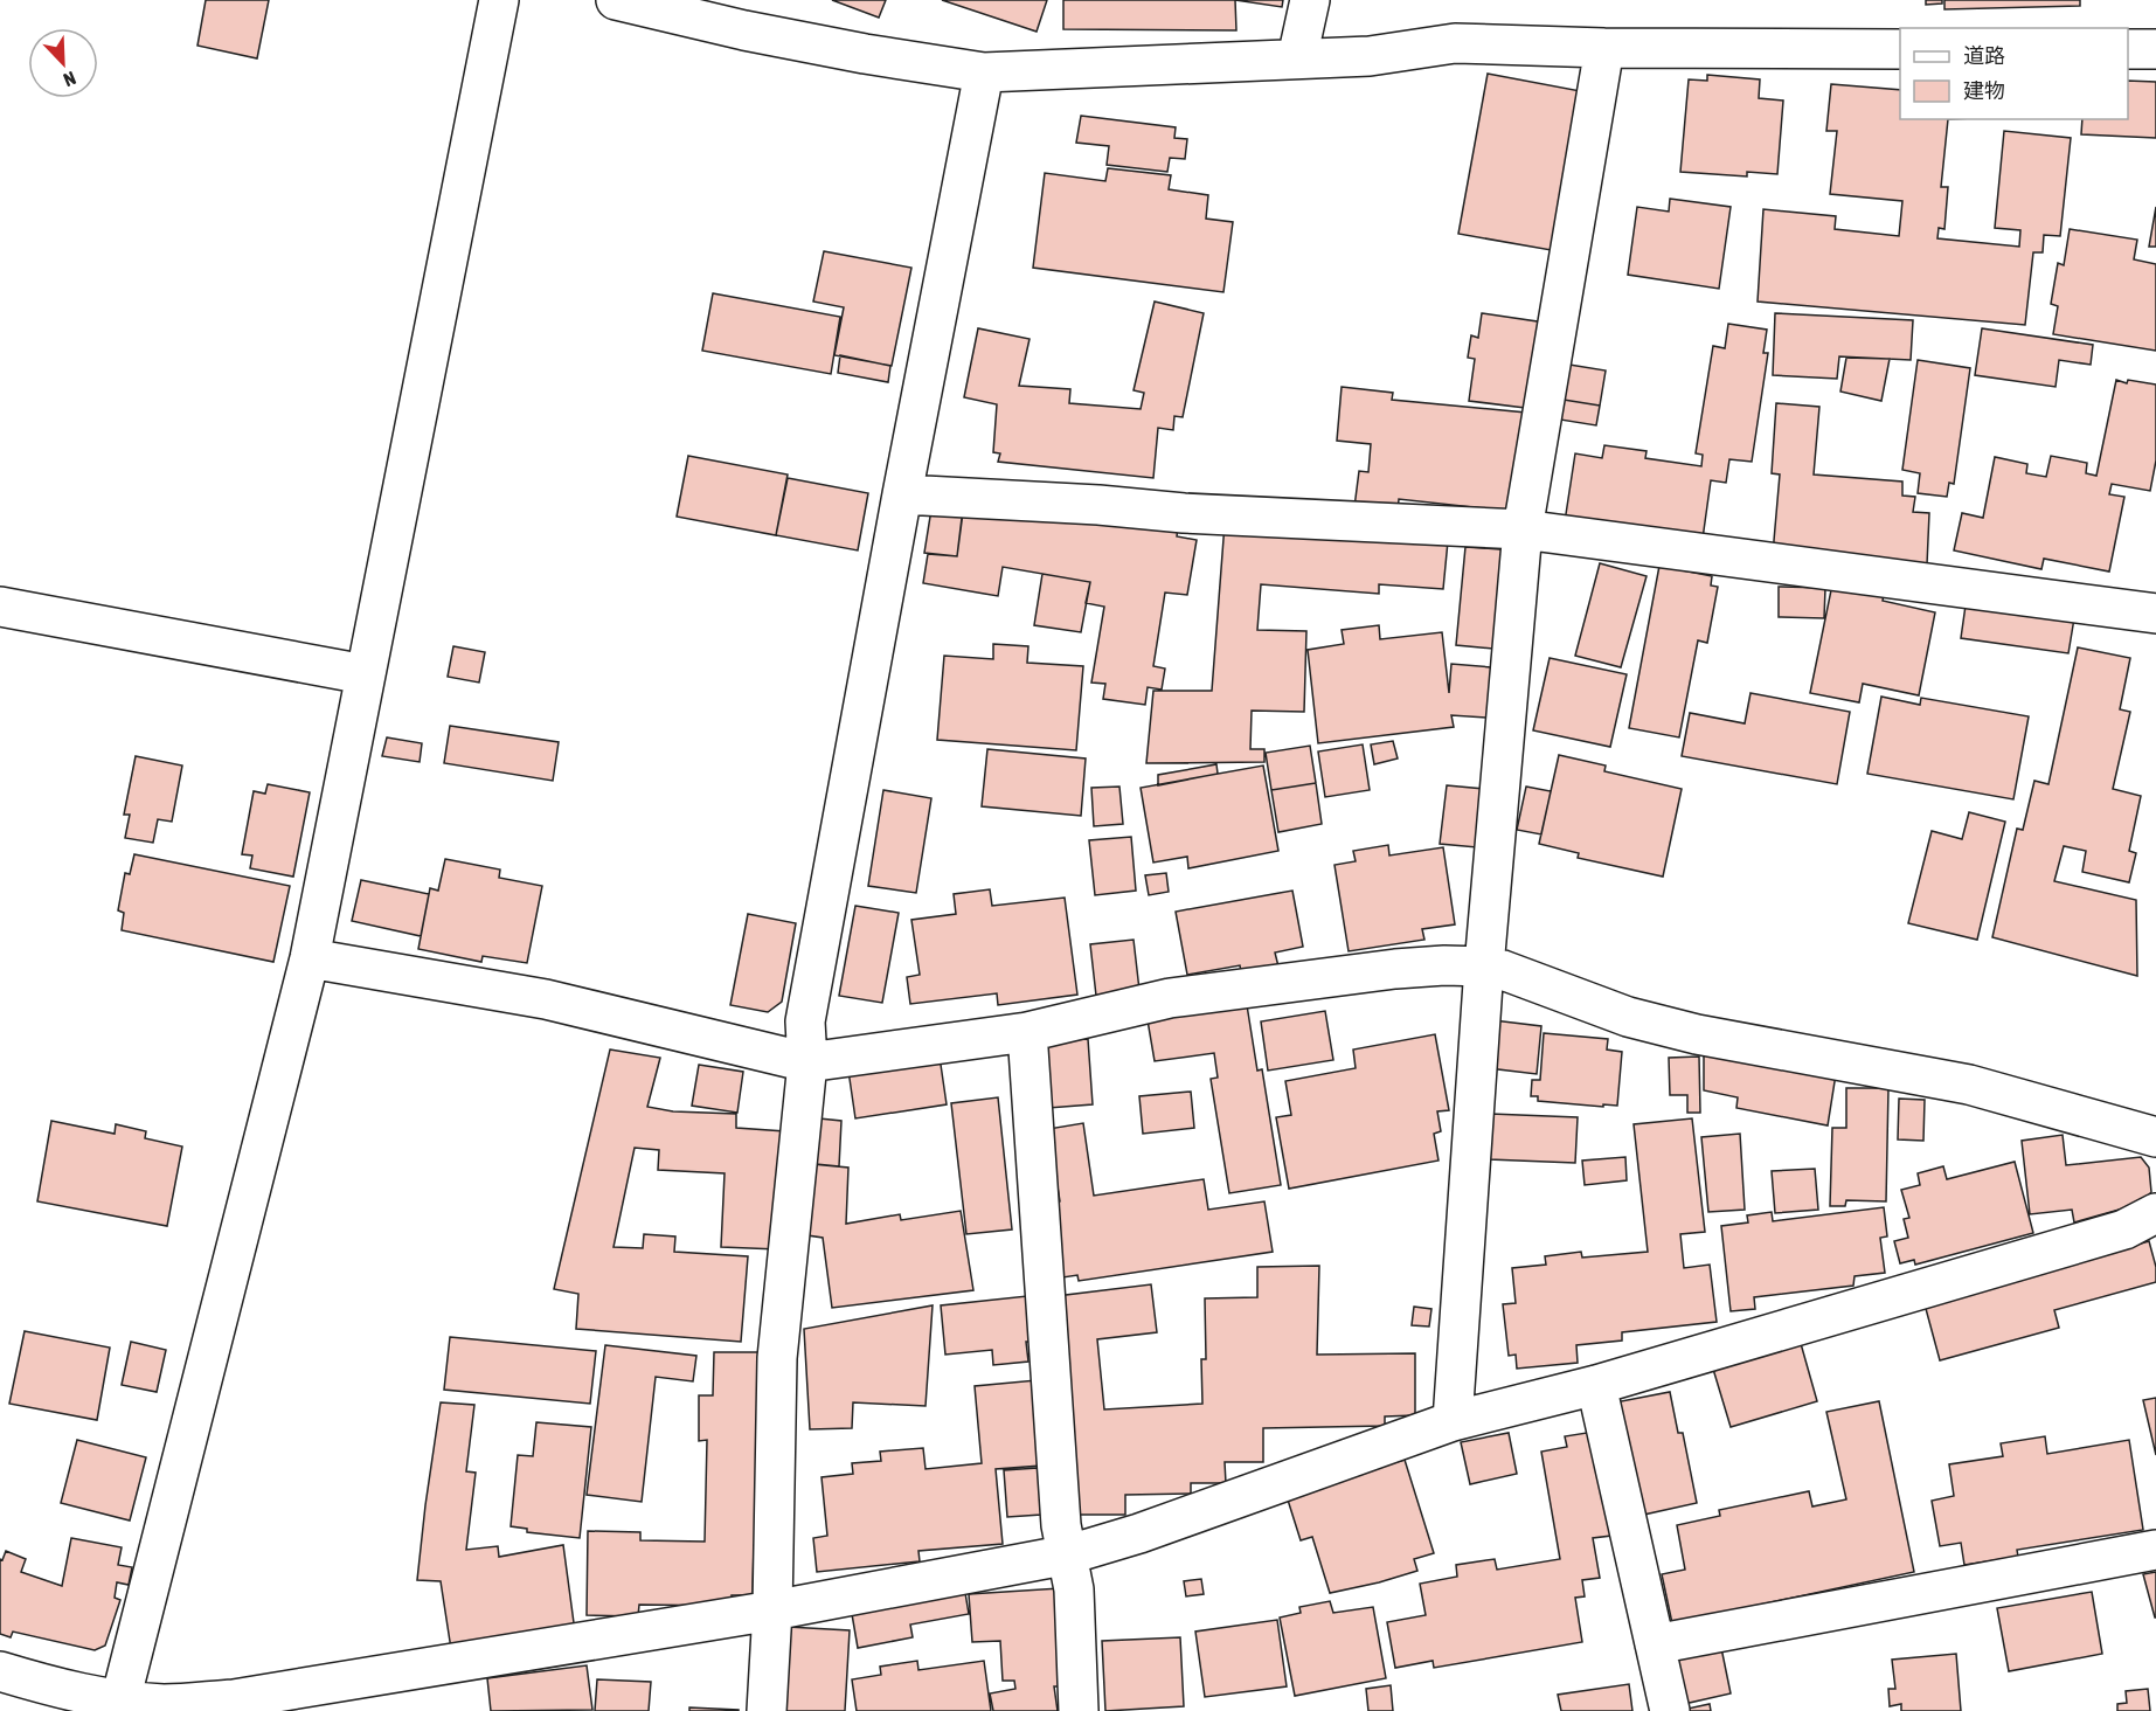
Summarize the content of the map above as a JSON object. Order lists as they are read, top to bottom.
{
  "legend": ["道路", "建物"],
  "north": "bottom right"
}
